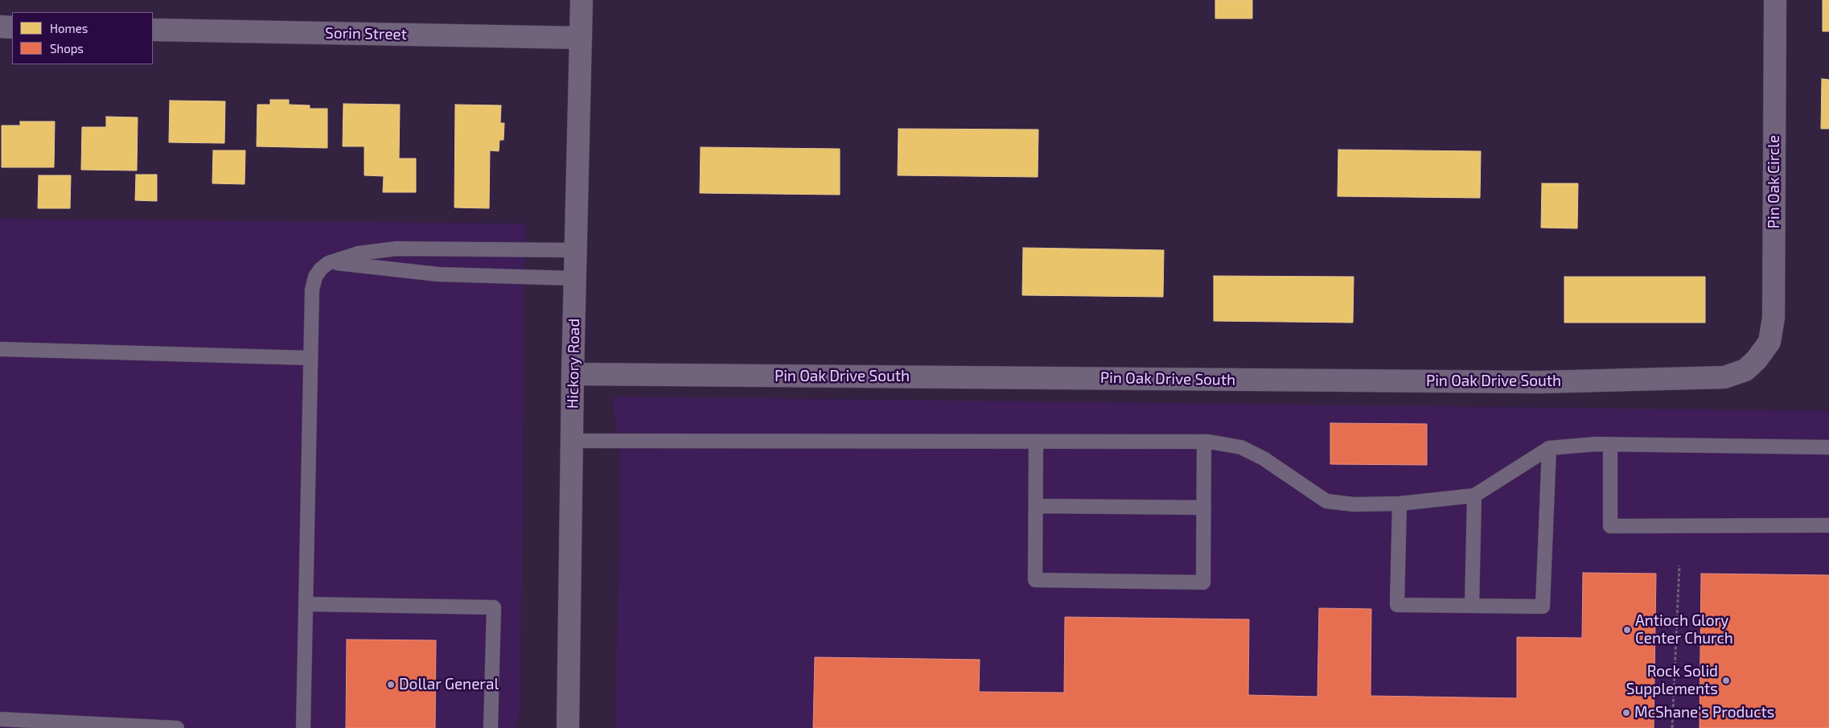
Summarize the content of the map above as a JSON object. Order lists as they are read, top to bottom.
{
  "streets": {
    "street": [
      "Sorin Street",
      "Pin Oak Circle",
      "Hickory Road",
      "Pin Oak Drive South"
    ]
  },
  "crossings": [
    ["Sorin Street", "Hickory Road"],
    ["Pin Oak Circle", "Pin Oak Drive South"],
    ["Hickory Road", "Pin Oak Drive South"]
  ],
  "places": [
    "Antioch Glory Center Church",
    "Rock Solid Supplements",
    "Dollar General",
    "McShane's Products"
  ],
  "legend": ["Homes", "Shops"]
}
